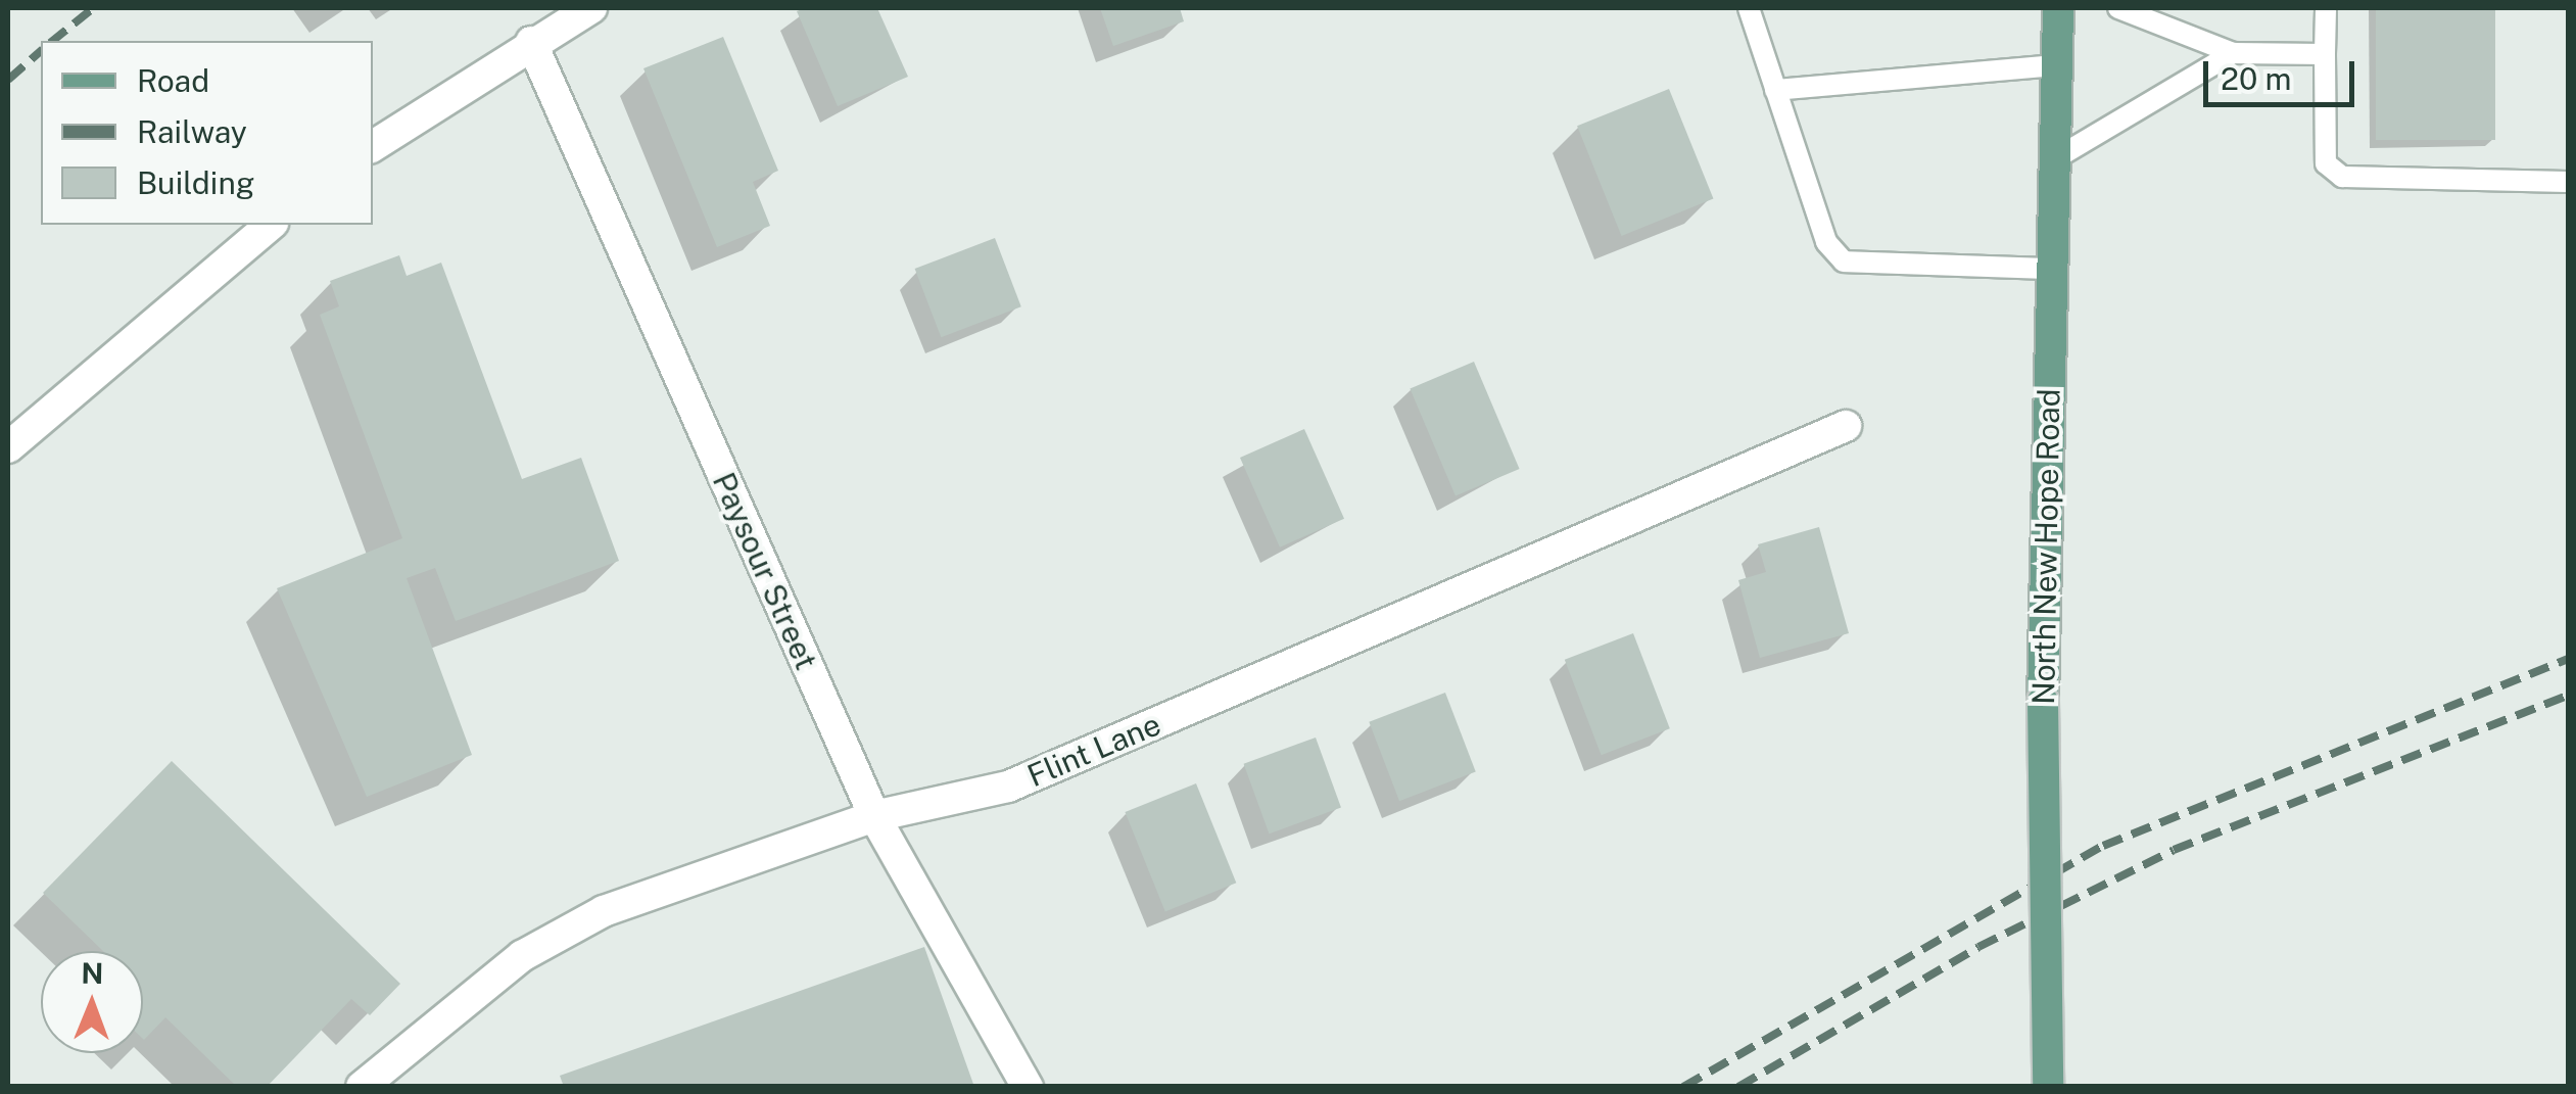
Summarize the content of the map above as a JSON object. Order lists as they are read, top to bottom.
{
  "streets": {
    "main road": ["North New Hope Road"],
    "street": ["Paysour Street", "Flint Lane"]
  },
  "crossings": [
    ["Paysour Street", "Flint Lane"]
  ],
  "legend": ["Road", "Railway", "Building"],
  "scale_bar": "20 m",
  "north": "top"
}
